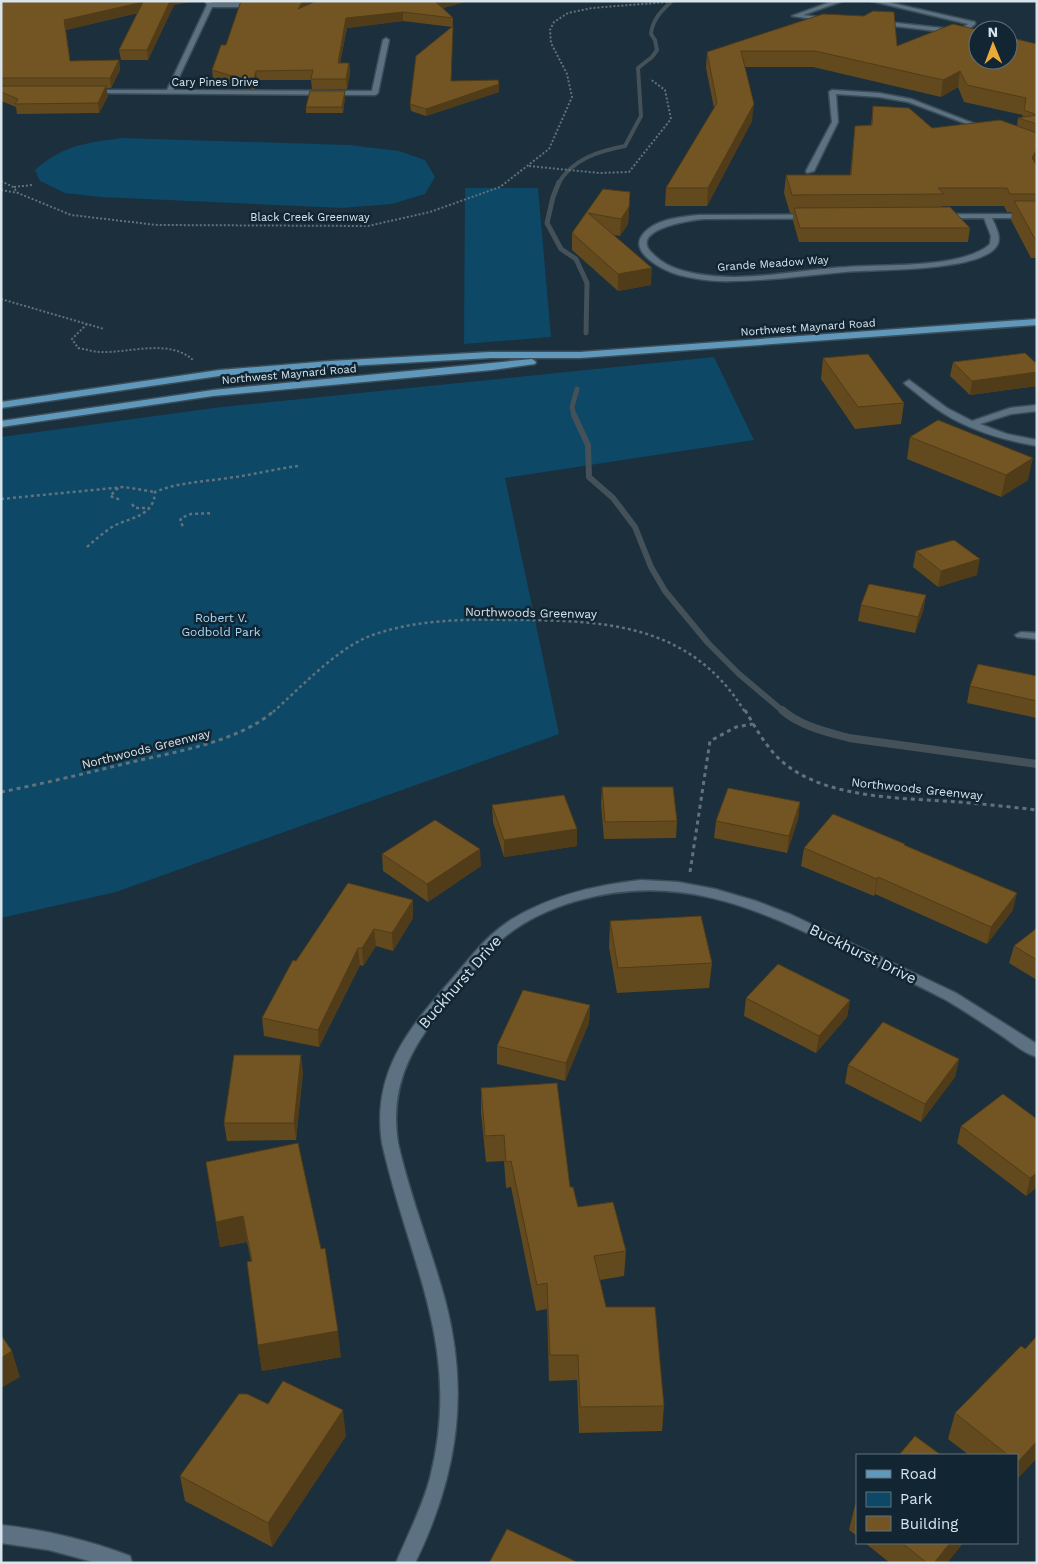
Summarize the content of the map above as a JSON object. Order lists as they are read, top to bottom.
{
  "streets": {
    "main road": ["Northwest Maynard Road"],
    "street": ["Cary Pines Drive", "Grande Meadow Way", "Buckhurst Drive"],
    "path": ["Black Creek Greenway", "Northwoods Greenway"]
  },
  "parks": ["Robert V. Godbold Park"],
  "legend": ["Road", "Park", "Building"],
  "north": "top"
}
